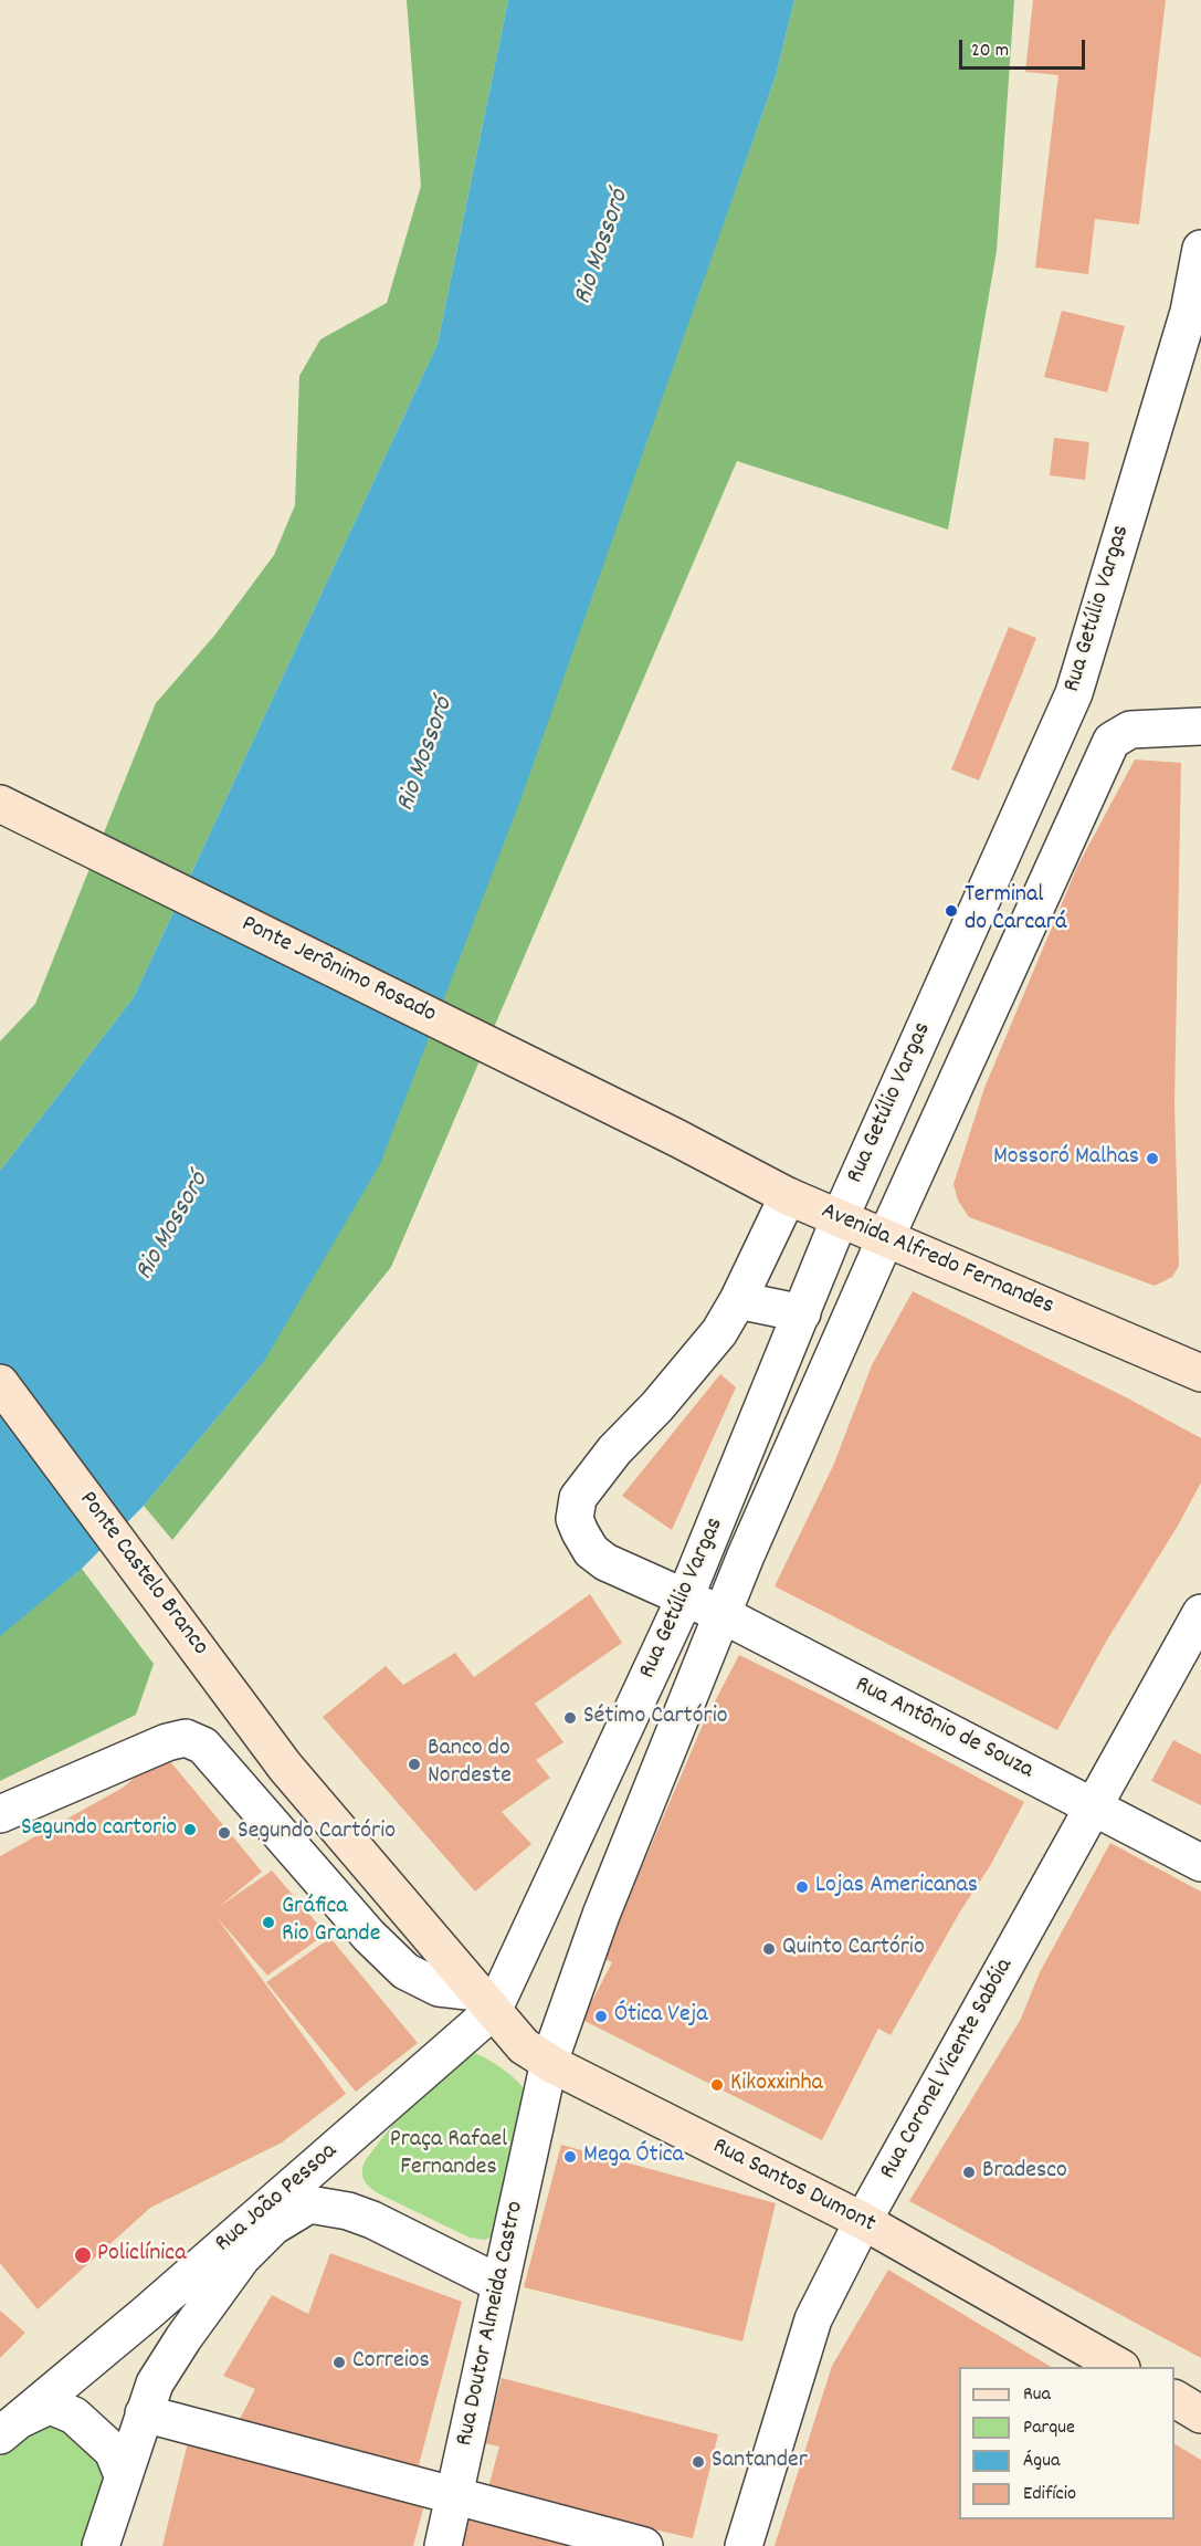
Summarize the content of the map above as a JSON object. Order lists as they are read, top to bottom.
{
  "streets": {
    "main road": [
      "Ponte Jerônimo Rosado",
      "Avenida Alfredo Fernandes",
      "Ponte Castelo Branco",
      "Rua Santos Dumont"
    ],
    "street": [
      "Rua Getúlio Vargas",
      "Rua Antônio de Souza",
      "Rua Coronel Vicente Sabóia",
      "Rua João Pessoa",
      "Rua Doutor Almeida Castro"
    ]
  },
  "crossings": [
    ["Rua Getúlio Vargas", "Avenida Alfredo Fernandes"],
    ["Rua Getúlio Vargas", "Rua Antônio de Souza"],
    ["Rua Getúlio Vargas", "Rua Santos Dumont"],
    ["Rua Getúlio Vargas", "Rua João Pessoa"],
    ["Rua Getúlio Vargas", "Rua Doutor Almeida Castro"],
    ["Ponte Jerônimo Rosado", "Avenida Alfredo Fernandes"],
    ["Ponte Castelo Branco", "Rua Santos Dumont"],
    ["Rua Antônio de Souza", "Rua Coronel Vicente Sabóia"],
    ["Rua Coronel Vicente Sabóia", "Rua Santos Dumont"],
    ["Rua Santos Dumont", "Rua João Pessoa"],
    ["Rua Santos Dumont", "Rua Doutor Almeida Castro"]
  ],
  "water": ["Rio Mossoró"],
  "parks": ["Praça Rafael Fernandes"],
  "places": [
    "Terminal do Carcará",
    "Mossoró Malhas",
    "Sétimo Cartório",
    "Banco do Nordeste",
    "Segundo cartorio",
    "Segundo Cartório",
    "Lojas Americanas",
    "Gráfica Rio Grande",
    "Quinto Cartório",
    "Ótica Veja",
    "Kikoxxinha",
    "Mega Ótica",
    "Bradesco",
    "Policlínica",
    "Correios",
    "Santander"
  ],
  "legend": [
    "Rua",
    "Parque",
    "Água",
    "Edifício"
  ],
  "scale_bar": "20 m"
}
